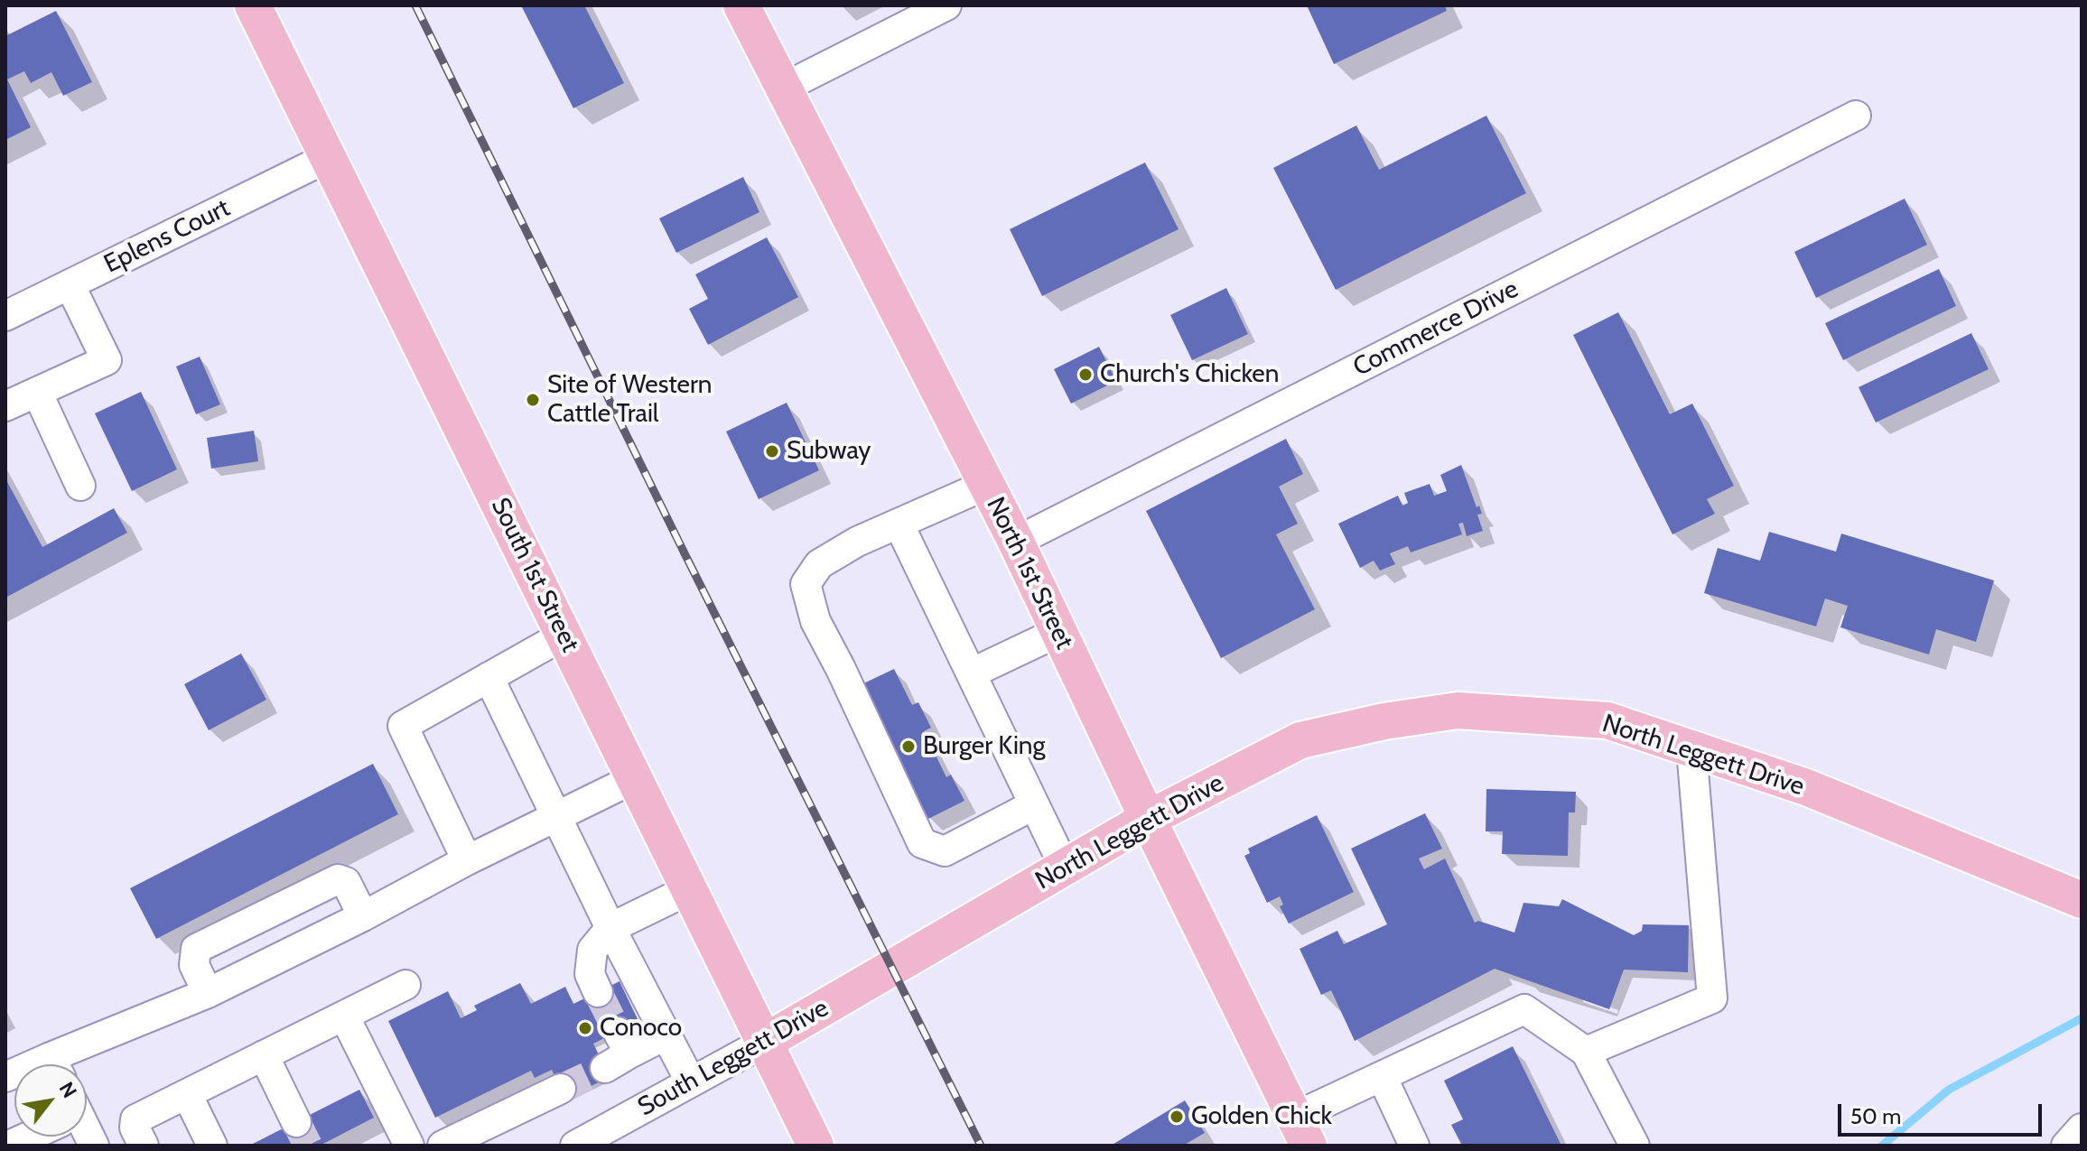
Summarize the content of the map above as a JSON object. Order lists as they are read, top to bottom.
{
  "streets": {
    "main road": [
      "North 1st Street",
      "South 1st Street",
      "North Leggett Drive",
      "South Leggett Drive"
    ],
    "street": ["Eplens Court", "Commerce Drive"]
  },
  "crossings": [
    ["Eplens Court", "South 1st Street"],
    ["Commerce Drive", "North 1st Street"],
    ["North 1st Street", "North Leggett Drive"],
    ["South 1st Street", "South Leggett Drive"],
    ["North Leggett Drive", "South Leggett Drive"]
  ],
  "places": [
    "Church's Chicken",
    "Site of Western Cattle Trail",
    "Subway",
    "Burger King",
    "Conoco",
    "Golden Chick"
  ],
  "scale_bar": "50 m",
  "north": "top right"
}
